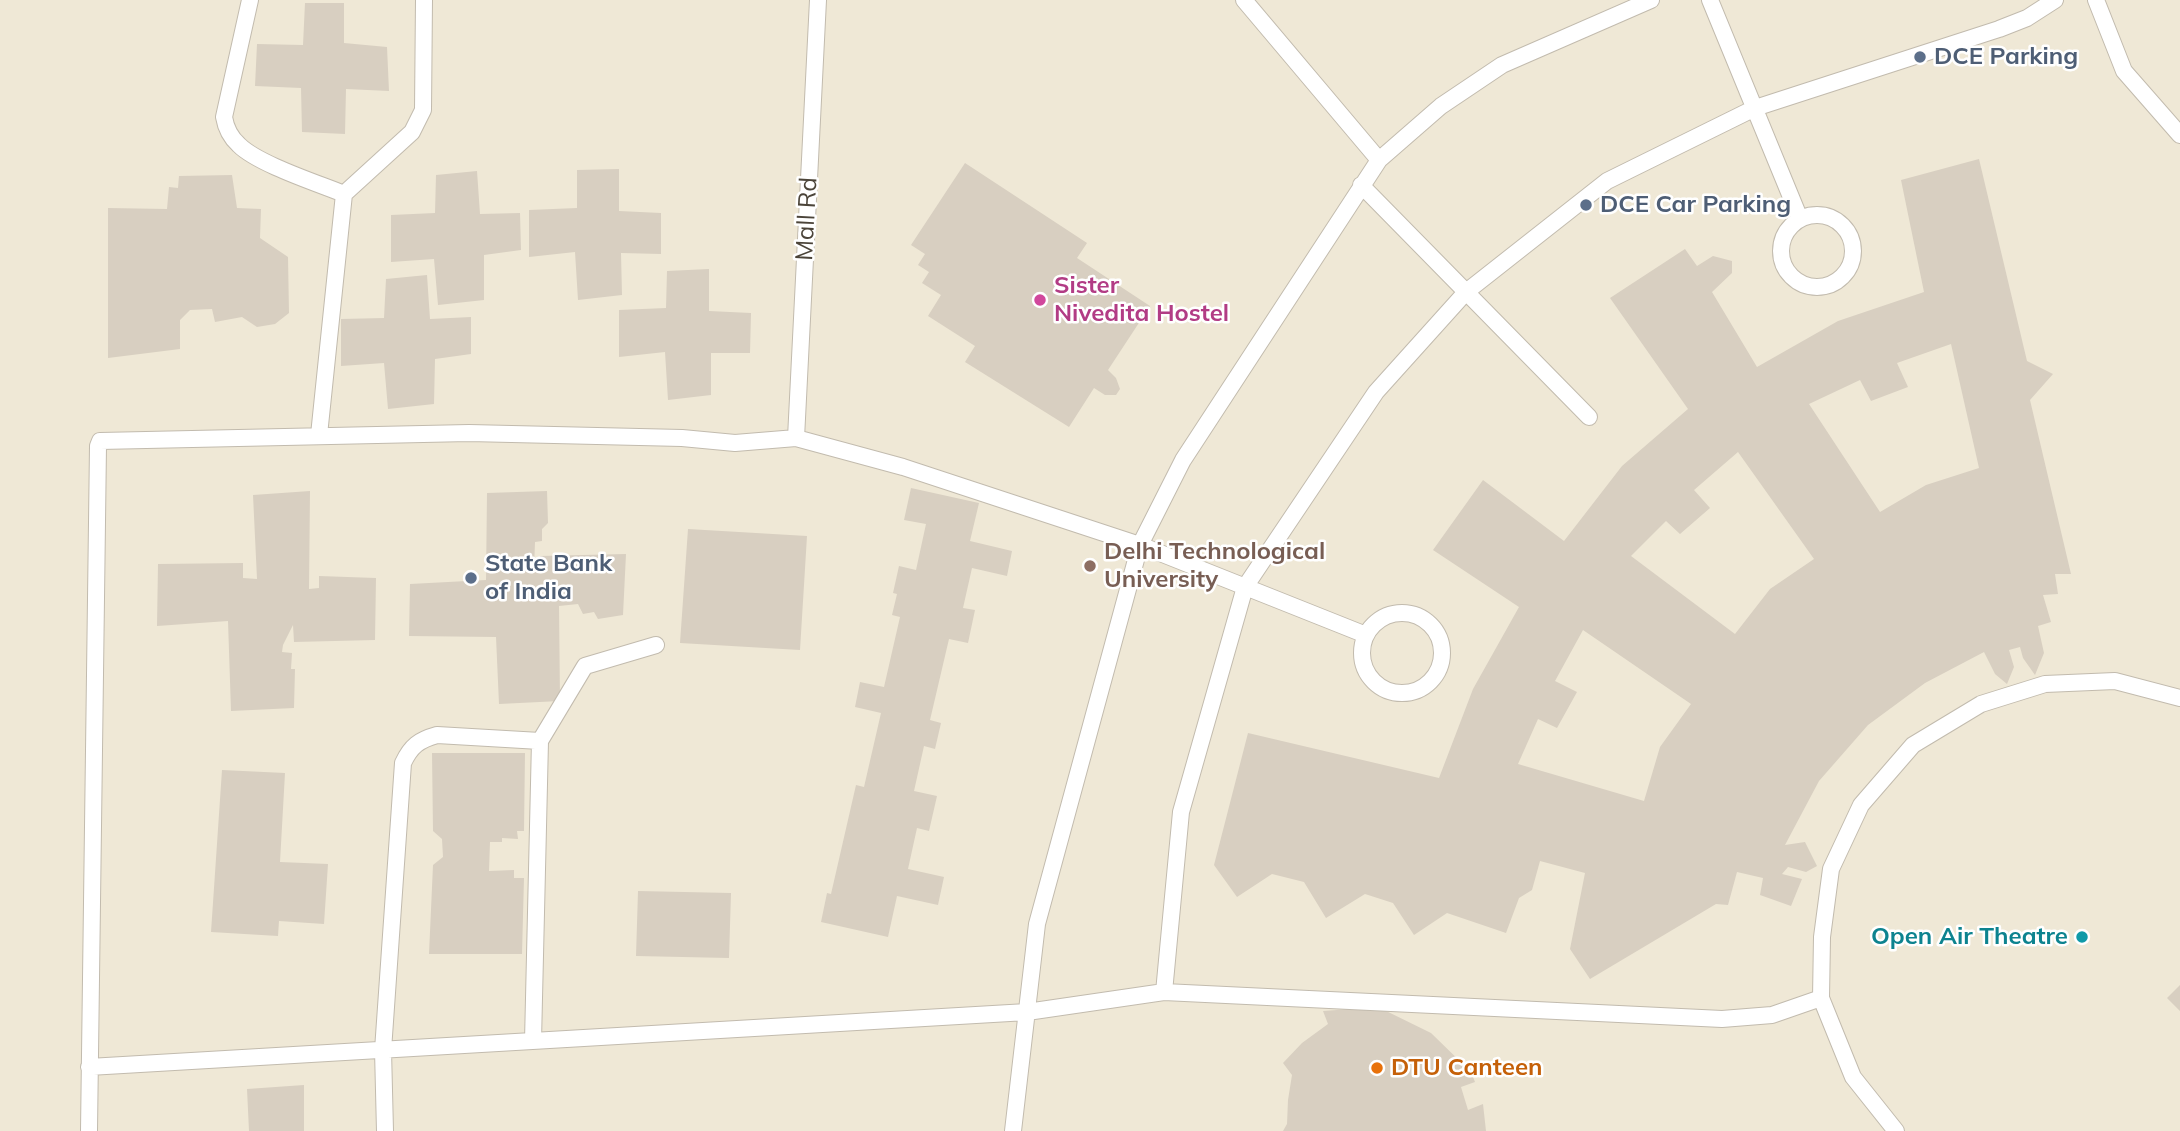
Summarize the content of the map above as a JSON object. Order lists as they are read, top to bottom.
{
  "streets": {
    "lane": ["Mall Rd"]
  },
  "places": [
    "DCE Parking",
    "DCE Car Parking",
    "Sister Nivedita Hostel",
    "Delhi Technological University",
    "State Bank of India",
    "Open Air Theatre",
    "DTU Canteen"
  ]
}
